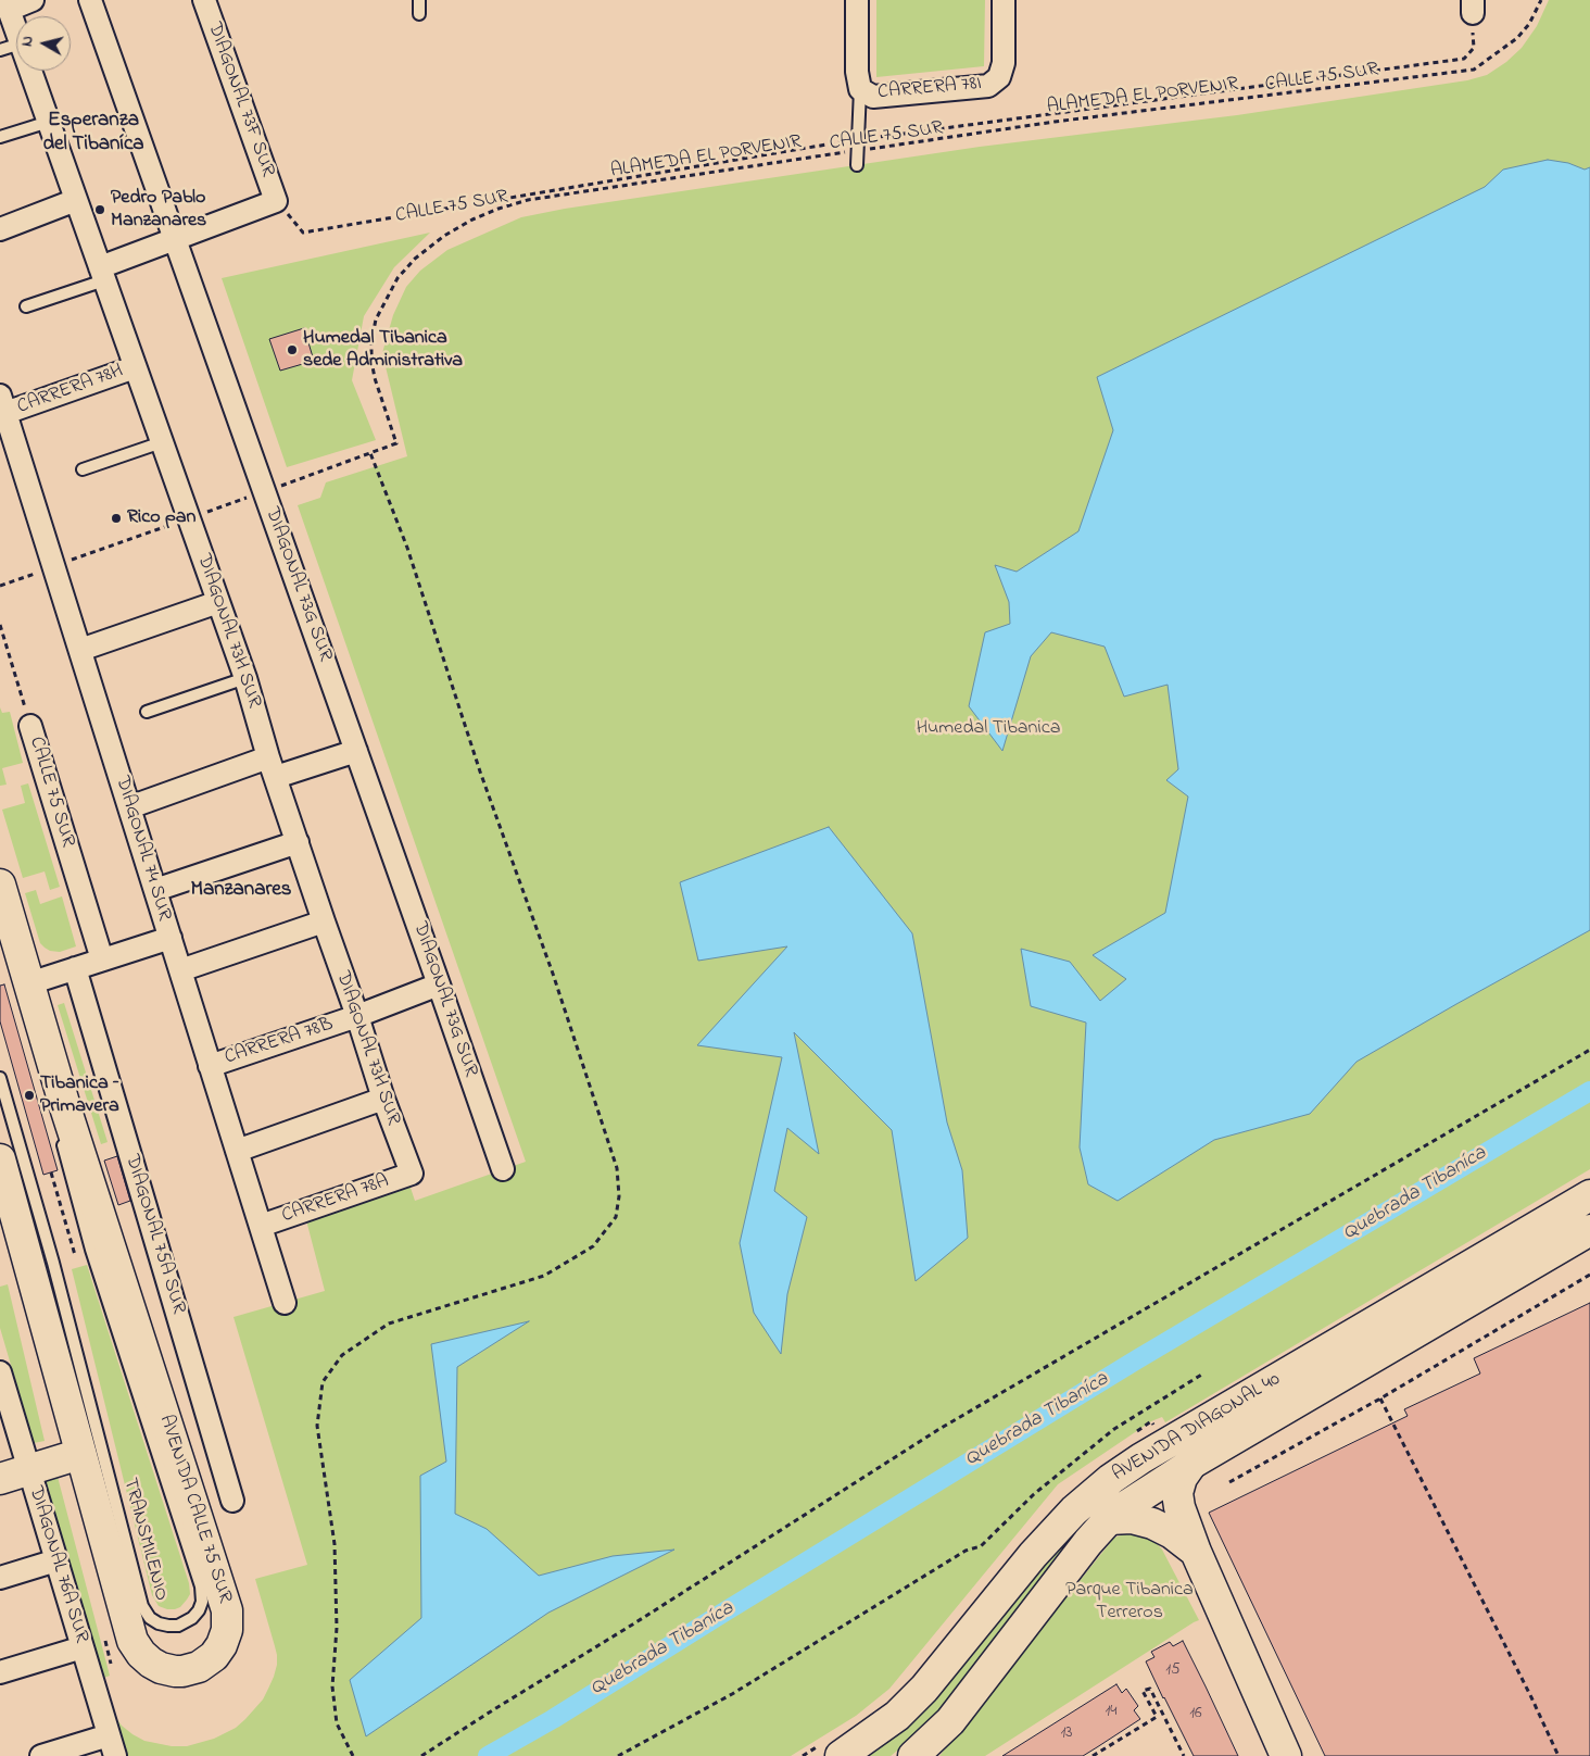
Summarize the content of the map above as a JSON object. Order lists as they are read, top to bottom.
{
  "streets": {
    "main road": ["AVENIDA DIAGONAL 40", "AVENIDA CALLE 75 SUR"],
    "street": [
      "CALLE 75 SUR",
      "CARRERA 78I",
      "DIAGONAL 73F SUR",
      "CARRERA 78H",
      "DIAGONAL 73G SUR",
      "DIAGONAL 73H SUR",
      "DIAGONAL 74 SUR",
      "CARRERA 78B",
      "CARRERA 78A",
      "DIAGONAL 75A SUR",
      "DIAGONAL 76A SUR"
    ],
    "lane": ["TRANSMILENIO"],
    "path": ["ALAMEDA EL PORVENIR"]
  },
  "crossings": [
    ["CALLE 75 SUR", "ALAMEDA EL PORVENIR"],
    ["CALLE 75 SUR", "DIAGONAL 73F SUR"],
    ["CARRERA 78H", "DIAGONAL 73H SUR"],
    ["CARRERA 78H", "DIAGONAL 74 SUR"],
    ["DIAGONAL 73G SUR", "CARRERA 78B"],
    ["DIAGONAL 73H SUR", "CARRERA 78B"],
    ["DIAGONAL 73H SUR", "CARRERA 78A"],
    ["DIAGONAL 74 SUR", "CARRERA 78B"],
    ["DIAGONAL 74 SUR", "CARRERA 78A"]
  ],
  "districts": ["Esperanza del Tibaníca", "Manzanares"],
  "water": ["Quebrada Tibaníca"],
  "parks": ["Humedal Tibanica", "Parque Tibanica Terreros"],
  "places": [
    "Pedro Pablo Manzanares",
    "Humedal Tibanica sede Administrativa",
    "Rico pan",
    "Tibanica – Primavera"
  ],
  "house_numbers": [
    "15",
    "14",
    "16",
    "13"
  ],
  "north": "left"
}
